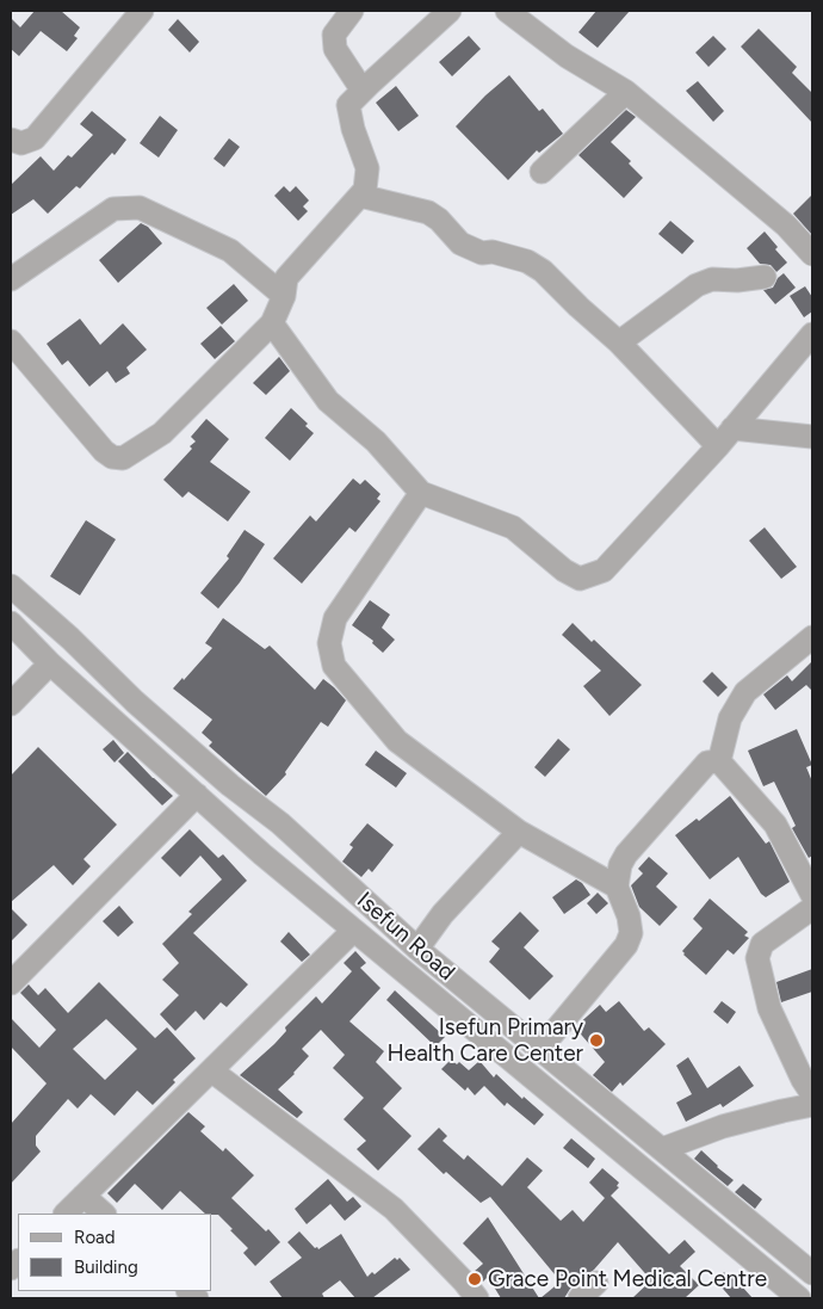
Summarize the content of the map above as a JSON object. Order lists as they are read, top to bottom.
{
  "streets": {
    "street": ["Isefun Road"]
  },
  "places": ["Isefun Primary Health Care Center", "Grace Point Medical Centre"],
  "legend": ["Road", "Building"]
}
